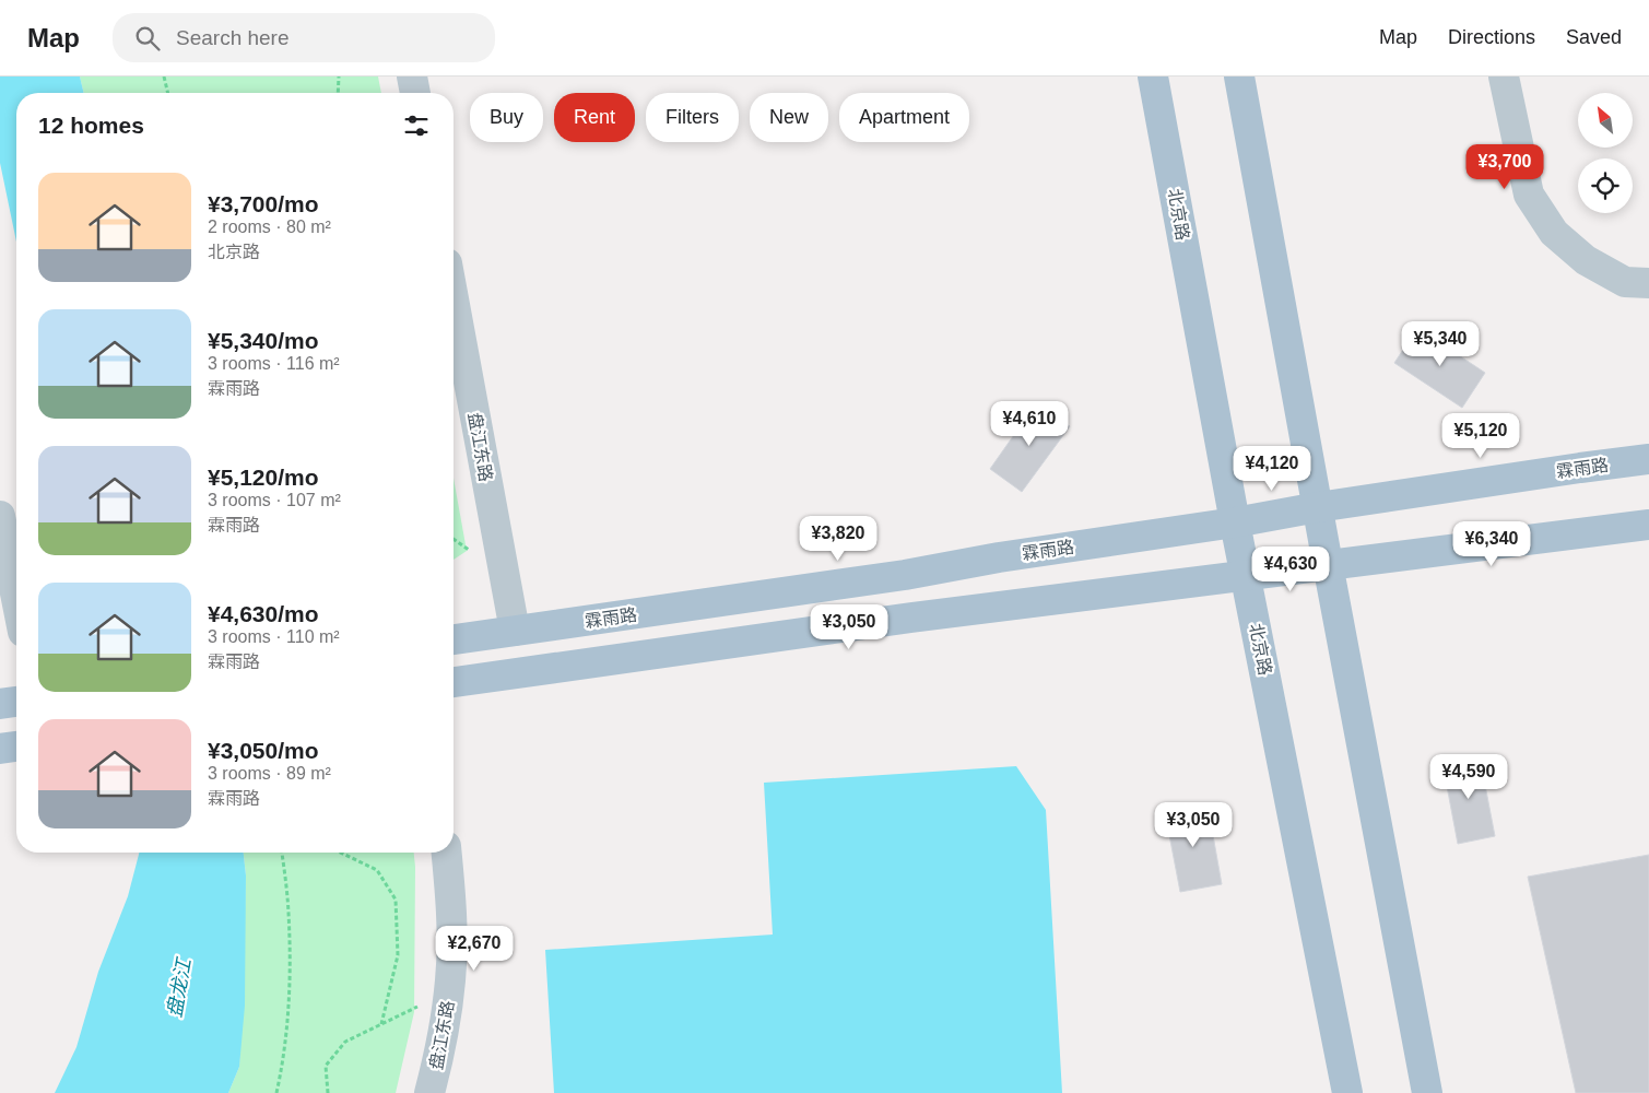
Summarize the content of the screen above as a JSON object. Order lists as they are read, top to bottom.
{
  "streets": {
    "main road": ["北京路", "霖雨路"],
    "street": ["盘江东路"]
  },
  "crossings": [
    ["北京路", "霖雨路"],
    ["盘江东路", "霖雨路"]
  ],
  "water": ["盘龙江"],
  "north": "top left",
  "page": {
    "header": "Map",
    "search": "Search here",
    "nav": ["Map", "Directions", "Saved"],
    "chip": [
      "Buy",
      "Rent",
      "Filters",
      "New",
      "Apartment"
    ],
    "heading": "12 homes",
    "price": [
      "¥3,700",
      "¥5,340",
      "¥4,610",
      "¥5,120",
      "¥4,120",
      "¥3,820",
      "¥6,340",
      "¥4,630",
      "¥3,050",
      "¥4,590",
      "¥3,050",
      "¥2,670"
    ],
    "list": [
      {
        "name": "¥3,700/mo",
        "note": "2 rooms · 80 m² · 北京路"
      },
      {
        "name": "¥5,340/mo",
        "note": "3 rooms · 116 m² · 霖雨路"
      },
      {
        "name": "¥5,120/mo",
        "note": "3 rooms · 107 m² · 霖雨路"
      },
      {
        "name": "¥4,630/mo",
        "note": "3 rooms · 110 m² · 霖雨路"
      },
      {
        "name": "¥3,050/mo",
        "note": "3 rooms · 89 m² · 霖雨路"
      }
    ]
  }
}
